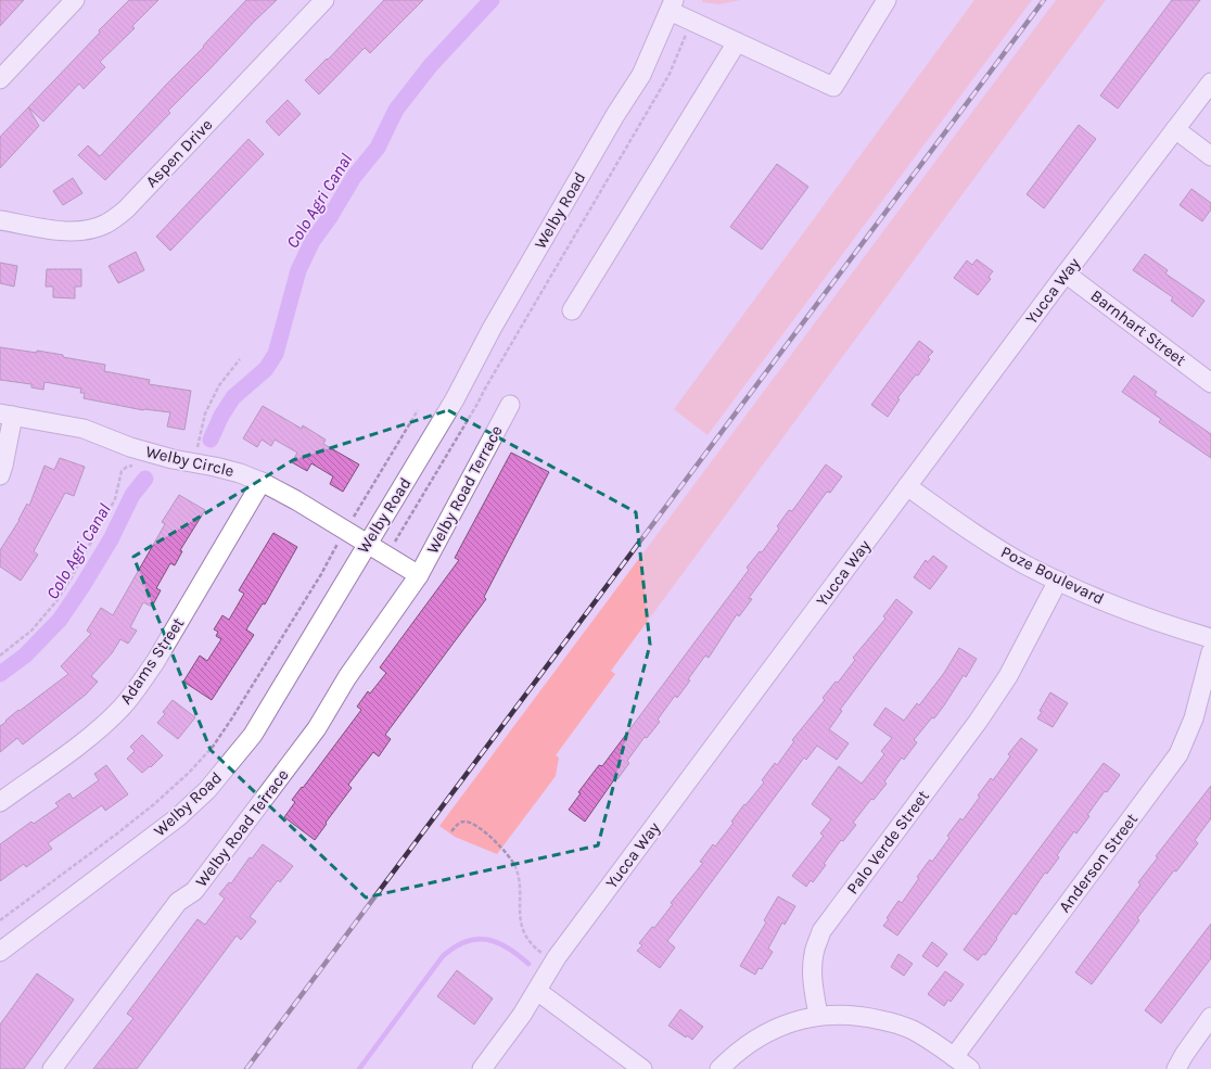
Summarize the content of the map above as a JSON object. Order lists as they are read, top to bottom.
{
  "streets": {
    "street": [
      "Aspen Drive",
      "Welby Road",
      "Yucca Way",
      "Barnhart Street",
      "Welby Circle",
      "Welby Road Terrace",
      "Poze Boulevard",
      "Adams Street",
      "Palo Verde Street",
      "Anderson Street"
    ]
  },
  "crossings": [
    ["Welby Road", "Welby Circle"],
    ["Yucca Way", "Barnhart Street"],
    ["Yucca Way", "Poze Boulevard"],
    ["Welby Circle", "Adams Street"],
    ["Poze Boulevard", "Palo Verde Street"]
  ],
  "water": ["Colo Agri Canal"]
}
